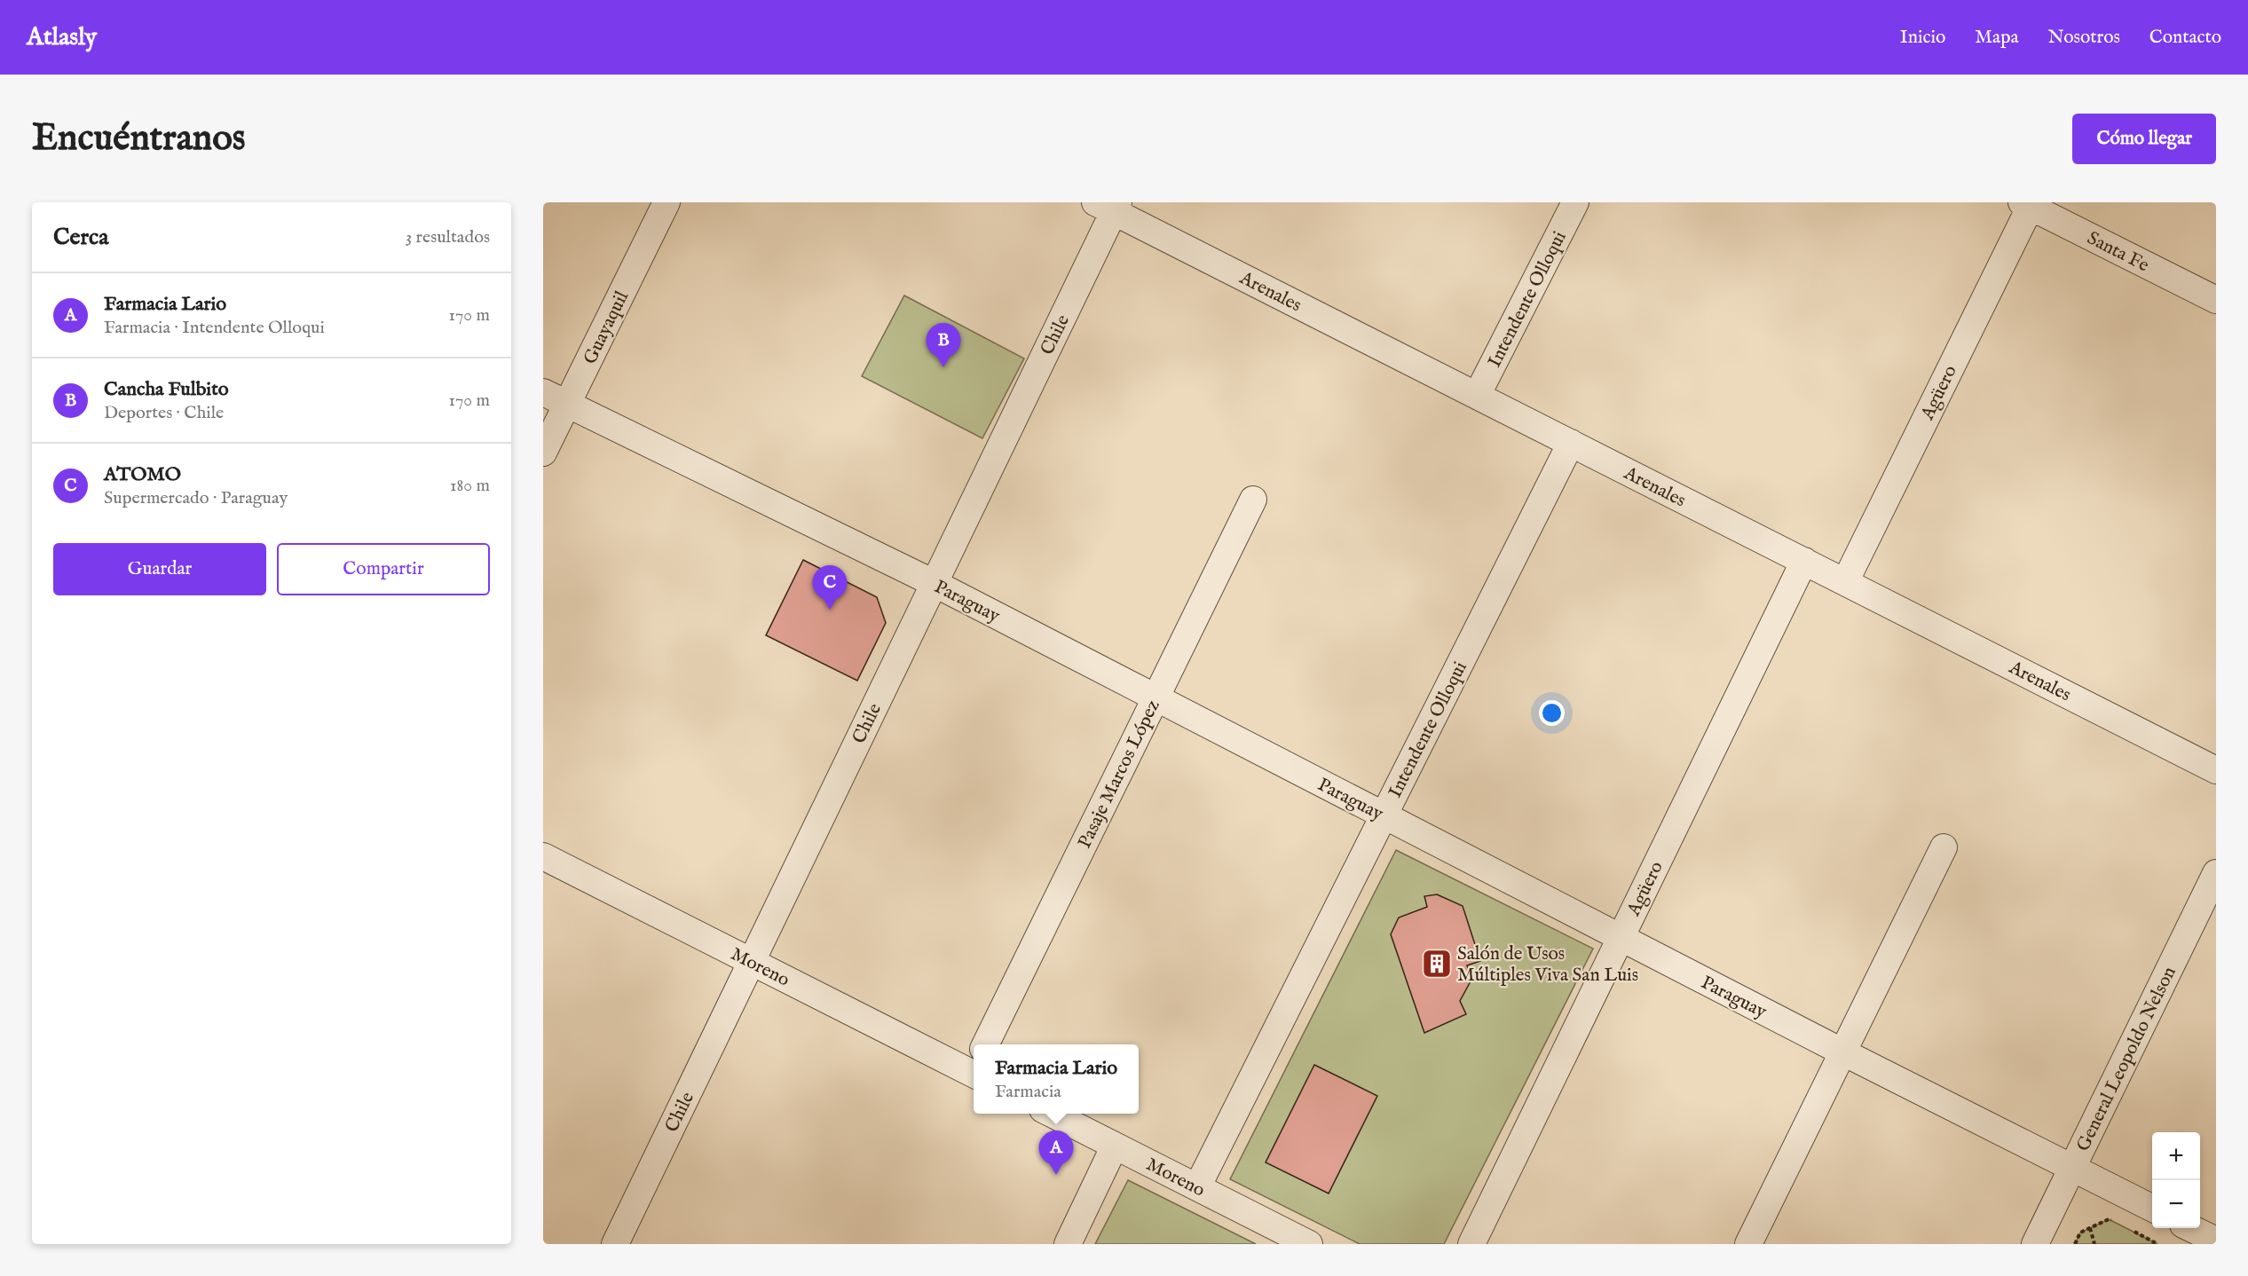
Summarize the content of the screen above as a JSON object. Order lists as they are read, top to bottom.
{
  "streets": {
    "street": [
      "Santa Fe",
      "Arenales",
      "Intendente Olloqui",
      "Guayaquil",
      "Chile",
      "Agüero",
      "Paraguay",
      "Pasaje Marcos López",
      "Moreno",
      "General Leopoldo Nelson"
    ]
  },
  "crossings": [
    ["Santa Fe", "Agüero"],
    ["Arenales", "Intendente Olloqui"],
    ["Arenales", "Chile"],
    ["Arenales", "Agüero"],
    ["Intendente Olloqui", "Paraguay"],
    ["Intendente Olloqui", "Moreno"],
    ["Guayaquil", "Paraguay"],
    ["Chile", "Paraguay"],
    ["Chile", "Moreno"],
    ["Agüero", "Paraguay"],
    ["Paraguay", "Pasaje Marcos López"],
    ["Paraguay", "General Leopoldo Nelson"]
  ],
  "places": {
    "building": ["Salón de Usos Múltiples Viva San Luis"]
  },
  "page": {
    "header": "Atlasly",
    "nav": [
      "Inicio",
      "Mapa",
      "Nosotros",
      "Contacto"
    ],
    "buttons": [
      "Cómo llegar",
      ["Guardar", "Compartir"]
    ],
    "title": "Encuéntranos",
    "heading": ["Cerca", "3 resultados"],
    "list": [
      {
        "mark": "A",
        "name": "Farmacia Lario",
        "note": "Farmacia · Intendente Olloqui",
        "value": "170 m"
      },
      {
        "mark": "B",
        "name": "Cancha Fulbito",
        "note": "Deportes · Chile",
        "value": "170 m"
      },
      {
        "mark": "C",
        "name": "ATOMO",
        "note": "Supermercado · Paraguay",
        "value": "180 m"
      }
    ],
    "pins": ["B", "C", "A"],
    "popup": ["Farmacia Lario", "Farmacia"],
    "map_buttons": ["+", "−"]
  }
}
